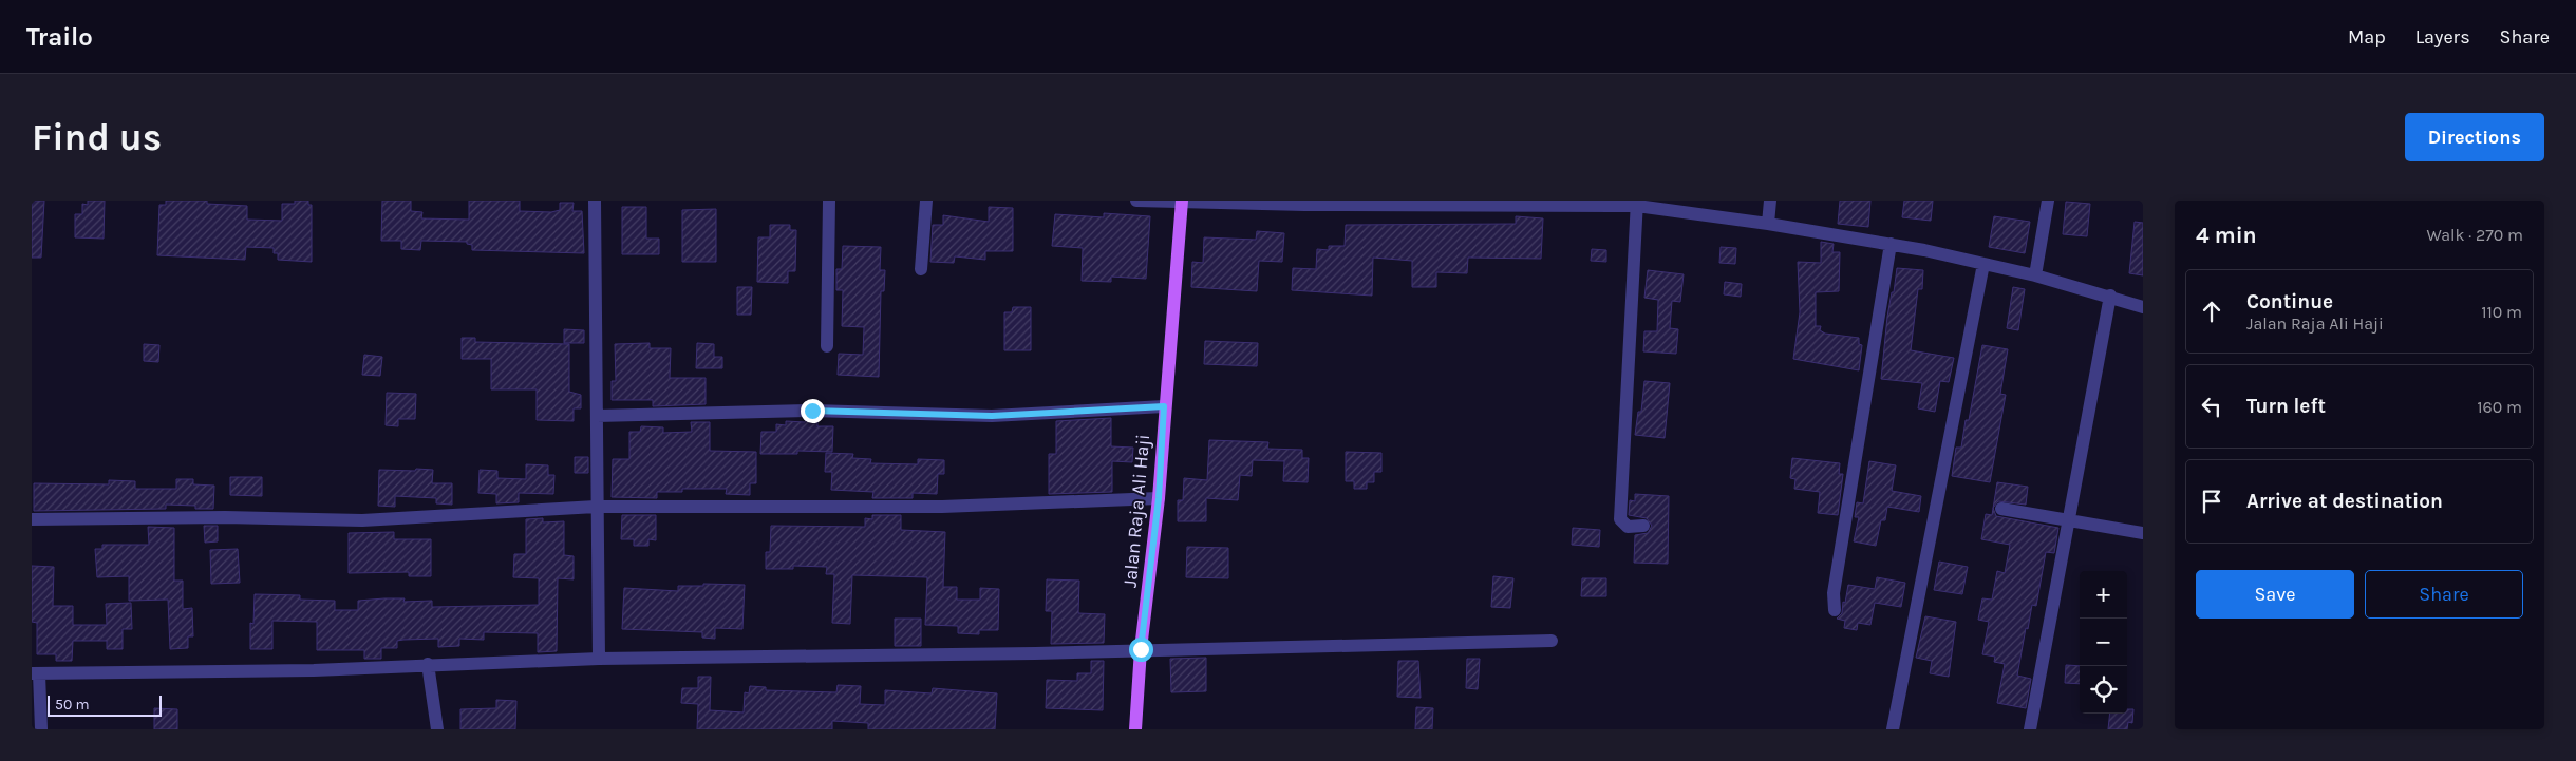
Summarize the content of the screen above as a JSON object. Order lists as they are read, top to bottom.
{
  "streets": {
    "main road": ["Jalan Raja Ali Haji"]
  },
  "scale_bar": "50 m",
  "page": {
    "header": "Trailo",
    "nav": ["Map", "Layers", "Share"],
    "buttons": [
      "Directions",
      ["Save", "Share"]
    ],
    "title": "Find us",
    "heading": ["4 min", "Walk · 270 m"],
    "list": [
      ["Continue", "Jalan Raja Ali Haji", "110 m"],
      ["Turn left", "160 m"],
      "Arrive at destination"
    ],
    "map_buttons": ["+", "−"],
    "scale": "50 m"
  }
}
